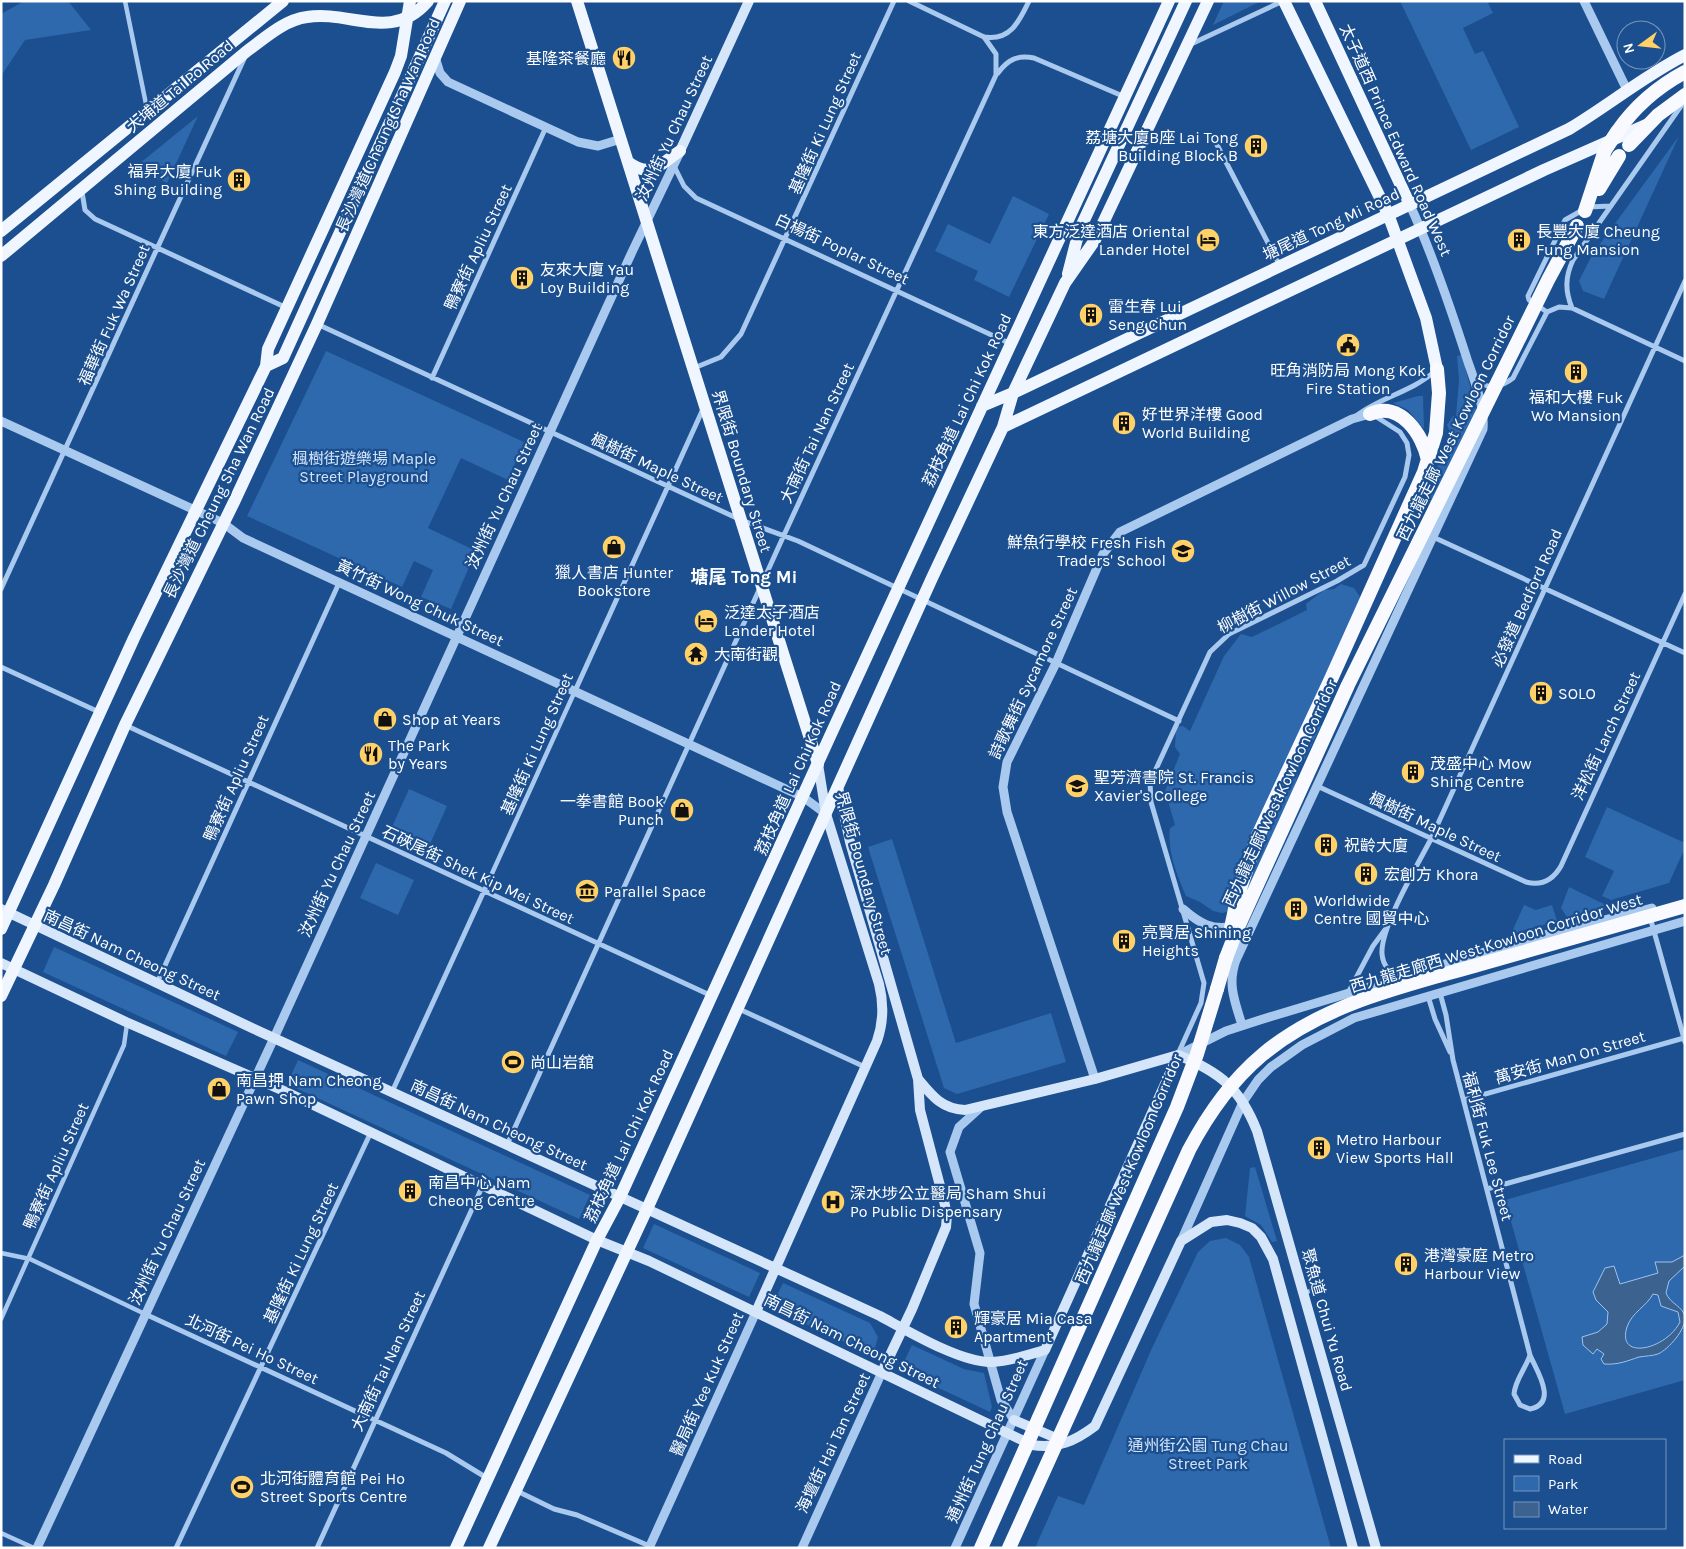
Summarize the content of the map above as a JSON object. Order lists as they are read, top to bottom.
{
  "streets": {
    "highway": ["西九龍走廊 West Kowloon Corridor", "西九龍走廊西 West Kowloon Corridor West"],
    "main road": [
      "大埔道 Tai Po Road",
      "長沙灣道 Cheung Sha Wan Road",
      "汝州街 Yu Chau Street",
      "太子道西 Prince Edward Road West",
      "塘尾道 Tong Mi Road",
      "荔枝角道 Lai Chi Kok Road",
      "界限街 Boundary Street",
      "南昌街 Nam Cheong Street",
      "聚魚道 Chui Yu Road",
      "醫局街 Yee Kuk Street",
      "通州街 Tung Chau Street",
      "海壇街 Hai Tan Street"
    ],
    "street": [
      "基隆街 Ki Lung Street",
      "鴨寮街 Apliu Street",
      "白楊街 Poplar Street",
      "福華街 Fuk Wa Street",
      "大南街 Tai Nan Street",
      "楓樹街 Maple Street",
      "柳樹街 Willow Street",
      "必發道 Bedford Road",
      "黃竹街 Wong Chuk Street",
      "詩歌舞街 Sycamore Street",
      "洋松街 Larch Street",
      "石硤尾街 Shek Kip Mei Street",
      "萬安街 Man On Street",
      "福利街 Fuk Lee Street",
      "北河街 Pei Ho Street"
    ]
  },
  "crossings": [
    ["大埔道 Tai Po Road", "長沙灣道 Cheung Sha Wan Road"],
    ["大埔道 Tai Po Road", "福華街 Fuk Wa Street"],
    ["基隆街 Ki Lung Street", "白楊街 Poplar Street"],
    ["基隆街 Ki Lung Street", "楓樹街 Maple Street"],
    ["基隆街 Ki Lung Street", "界限街 Boundary Street"],
    ["基隆街 Ki Lung Street", "黃竹街 Wong Chuk Street"],
    ["基隆街 Ki Lung Street", "石硤尾街 Shek Kip Mei Street"],
    ["基隆街 Ki Lung Street", "南昌街 Nam Cheong Street"],
    ["基隆街 Ki Lung Street", "北河街 Pei Ho Street"],
    ["長沙灣道 Cheung Sha Wan Road", "楓樹街 Maple Street"],
    ["長沙灣道 Cheung Sha Wan Road", "黃竹街 Wong Chuk Street"],
    ["長沙灣道 Cheung Sha Wan Road", "石硤尾街 Shek Kip Mei Street"],
    ["長沙灣道 Cheung Sha Wan Road", "南昌街 Nam Cheong Street"],
    ["汝州街 Yu Chau Street", "白楊街 Poplar Street"],
    ["汝州街 Yu Chau Street", "楓樹街 Maple Street"],
    ["汝州街 Yu Chau Street", "界限街 Boundary Street"],
    ["汝州街 Yu Chau Street", "黃竹街 Wong Chuk Street"],
    ["汝州街 Yu Chau Street", "石硤尾街 Shek Kip Mei Street"],
    ["汝州街 Yu Chau Street", "南昌街 Nam Cheong Street"],
    ["汝州街 Yu Chau Street", "北河街 Pei Ho Street"],
    ["太子道西 Prince Edward Road West", "塘尾道 Tong Mi Road"],
    ["塘尾道 Tong Mi Road", "荔枝角道 Lai Chi Kok Road"],
    ["鴨寮街 Apliu Street", "楓樹街 Maple Street"],
    ["鴨寮街 Apliu Street", "黃竹街 Wong Chuk Street"],
    ["鴨寮街 Apliu Street", "石硤尾街 Shek Kip Mei Street"],
    ["鴨寮街 Apliu Street", "南昌街 Nam Cheong Street"],
    ["鴨寮街 Apliu Street", "北河街 Pei Ho Street"],
    ["白楊街 Poplar Street", "荔枝角道 Lai Chi Kok Road"],
    ["白楊街 Poplar Street", "大南街 Tai Nan Street"],
    ["福華街 Fuk Wa Street", "黃竹街 Wong Chuk Street"],
    ["荔枝角道 Lai Chi Kok Road", "楓樹街 Maple Street"],
    ["荔枝角道 Lai Chi Kok Road", "界限街 Boundary Street"],
    ["荔枝角道 Lai Chi Kok Road", "黃竹街 Wong Chuk Street"],
    ["荔枝角道 Lai Chi Kok Road", "石硤尾街 Shek Kip Mei Street"],
    ["荔枝角道 Lai Chi Kok Road", "南昌街 Nam Cheong Street"],
    ["荔枝角道 Lai Chi Kok Road", "北河街 Pei Ho Street"],
    ["大南街 Tai Nan Street", "楓樹街 Maple Street"],
    ["大南街 Tai Nan Street", "界限街 Boundary Street"],
    ["大南街 Tai Nan Street", "黃竹街 Wong Chuk Street"],
    ["大南街 Tai Nan Street", "石硤尾街 Shek Kip Mei Street"],
    ["大南街 Tai Nan Street", "南昌街 Nam Cheong Street"],
    ["大南街 Tai Nan Street", "北河街 Pei Ho Street"],
    ["楓樹街 Maple Street", "界限街 Boundary Street"],
    ["楓樹街 Maple Street", "柳樹街 Willow Street"],
    ["楓樹街 Maple Street", "必發道 Bedford Road"],
    ["楓樹街 Maple Street", "詩歌舞街 Sycamore Street"],
    ["楓樹街 Maple Street", "洋松街 Larch Street"],
    ["界限街 Boundary Street", "黃竹街 Wong Chuk Street"],
    ["界限街 Boundary Street", "醫局街 Yee Kuk Street"],
    ["界限街 Boundary Street", "海壇街 Hai Tan Street"],
    ["柳樹街 Willow Street", "詩歌舞街 Sycamore Street"],
    ["柳樹街 Willow Street", "通州街 Tung Chau Street"],
    ["南昌街 Nam Cheong Street", "醫局街 Yee Kuk Street"],
    ["南昌街 Nam Cheong Street", "通州街 Tung Chau Street"],
    ["南昌街 Nam Cheong Street", "海壇街 Hai Tan Street"],
    ["萬安街 Man On Street", "福利街 Fuk Lee Street"],
    ["聚魚道 Chui Yu Road", "通州街 Tung Chau Street"]
  ],
  "districts": ["塘尾 Tong Mi"],
  "parks": ["楓樹街遊樂場 Maple Street Playground", "通州街公園 Tung Chau Street Park"],
  "places": {
    "restaurant": ["基隆茶餐廳", "The Park by Years"],
    "building": [
      "荔塘大廈B座 Lai Tong Building Block B",
      "福昇大廈 Fuk Shing Building",
      "長豐大廈 Cheung Fung Mansion",
      "友來大廈 Yau Loy Building",
      "雷生春 Lui Seng Chun",
      "福和大樓 Fuk Wo Mansion",
      "好世界洋樓 Good World Building",
      "SOLO",
      "茂盛中心 Mow Shing Centre",
      "祝齡大廈",
      "宏創方 Khora",
      "Worldwide Centre 國貿中心",
      "亮賢居 Shining Heights",
      "Metro Harbour View Sports Hall",
      "南昌中心 Nam Cheong Centre",
      "港灣豪庭 Metro Harbour View",
      "輝豪居 Mia Casa Apartment"
    ],
    "hotel": ["東方泛達酒店 Oriental Lander Hotel", "泛達太子酒店 Lander Hotel"],
    "public building": ["旺角消防局 Mong Kok Fire Station"],
    "shop": [
      "獵人書店 Hunter Bookstore",
      "Shop at Years",
      "一拳書館 Book Punch",
      "南昌押 Nam Cheong Pawn Shop"
    ],
    "school or university": ["鮮魚行學校 Fresh Fish Traders' School", "聖芳濟書院 St. Francis Xavier's College"],
    "temple": ["大南街觀"],
    "museum": ["Parallel Space"],
    "sports": ["尚山岩舘", "北河街體育館 Pei Ho Street Sports Centre"],
    "hospital": ["深水埗公立醫局 Sham Shui Po Public Dispensary"]
  },
  "legend": ["Road", "Park", "Water"],
  "north": "left"
}
